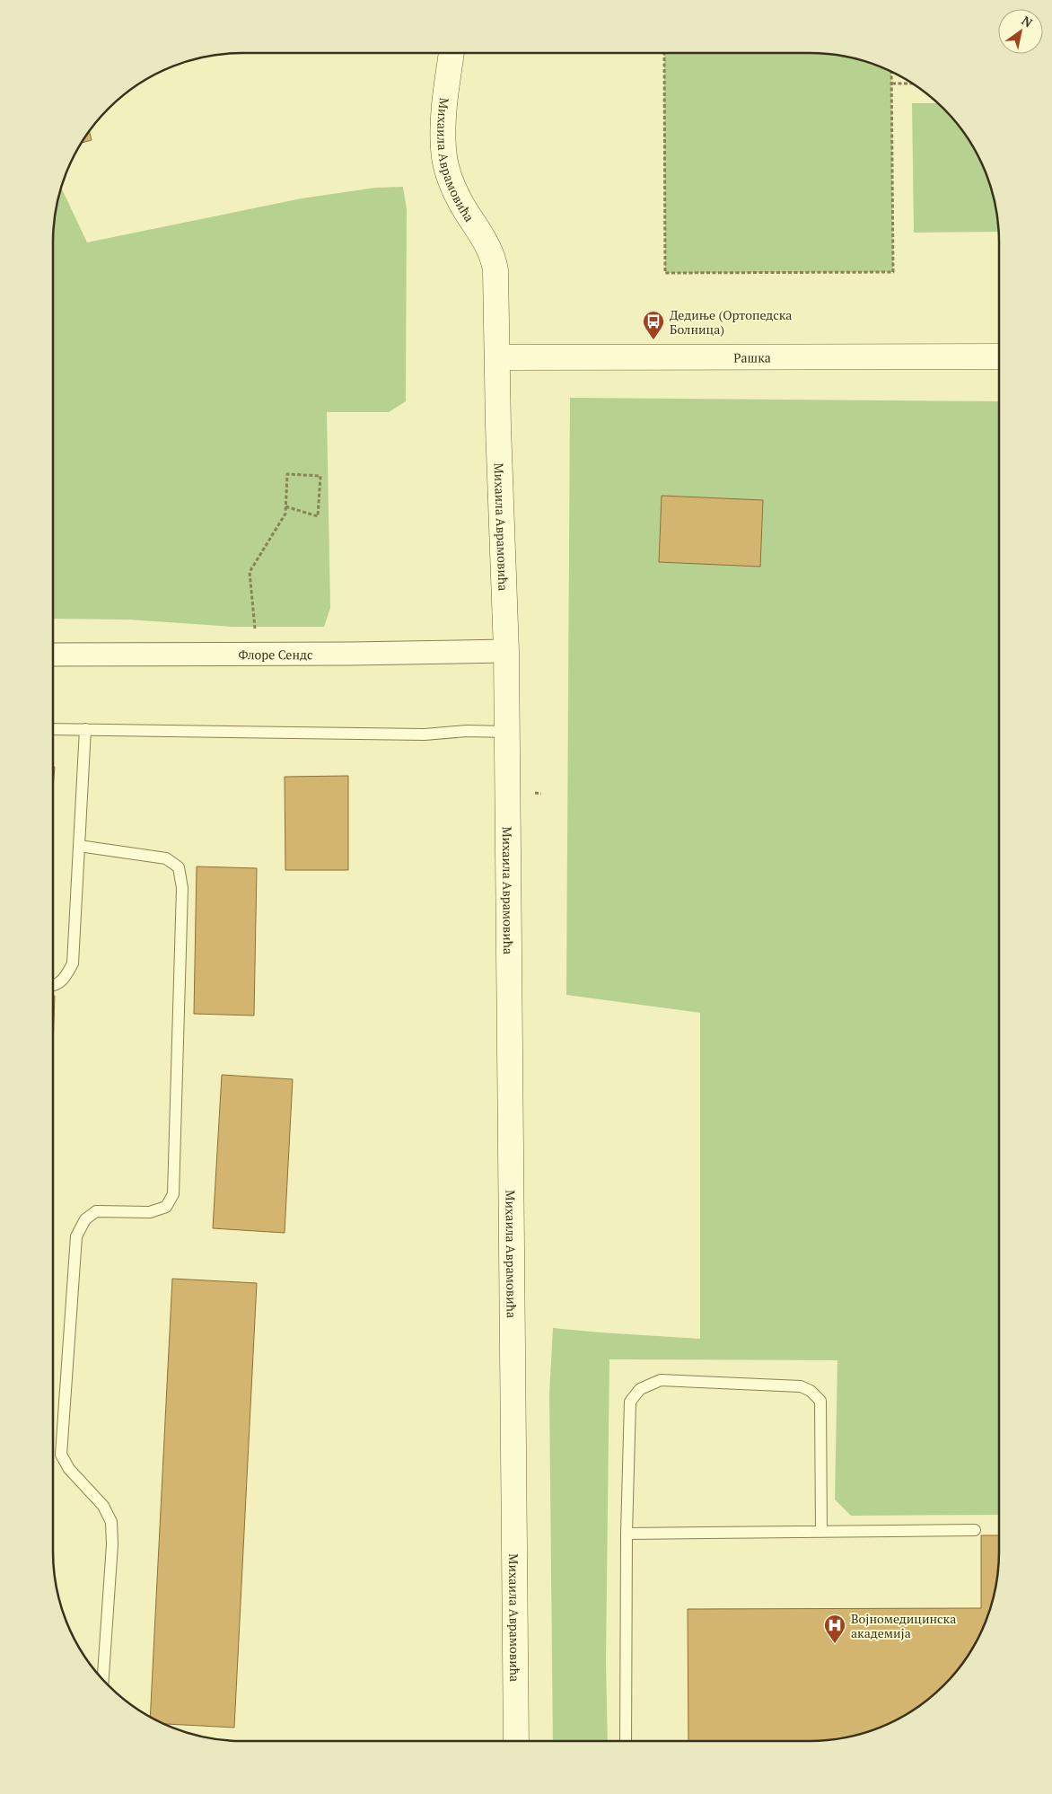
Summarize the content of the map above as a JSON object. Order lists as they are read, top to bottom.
{
  "streets": {
    "street": ["Михаила Аврамовића", "Рашка", "Флоре Сендс"]
  },
  "crossings": [
    ["Михаила Аврамовића", "Рашка"],
    ["Михаила Аврамовића", "Флоре Сендс"]
  ],
  "places": {
    "bus stop": ["Дедиње (Ортопедска Болница)"],
    "hospital": ["Војномедицинска академија"]
  },
  "north": "top right"
}
